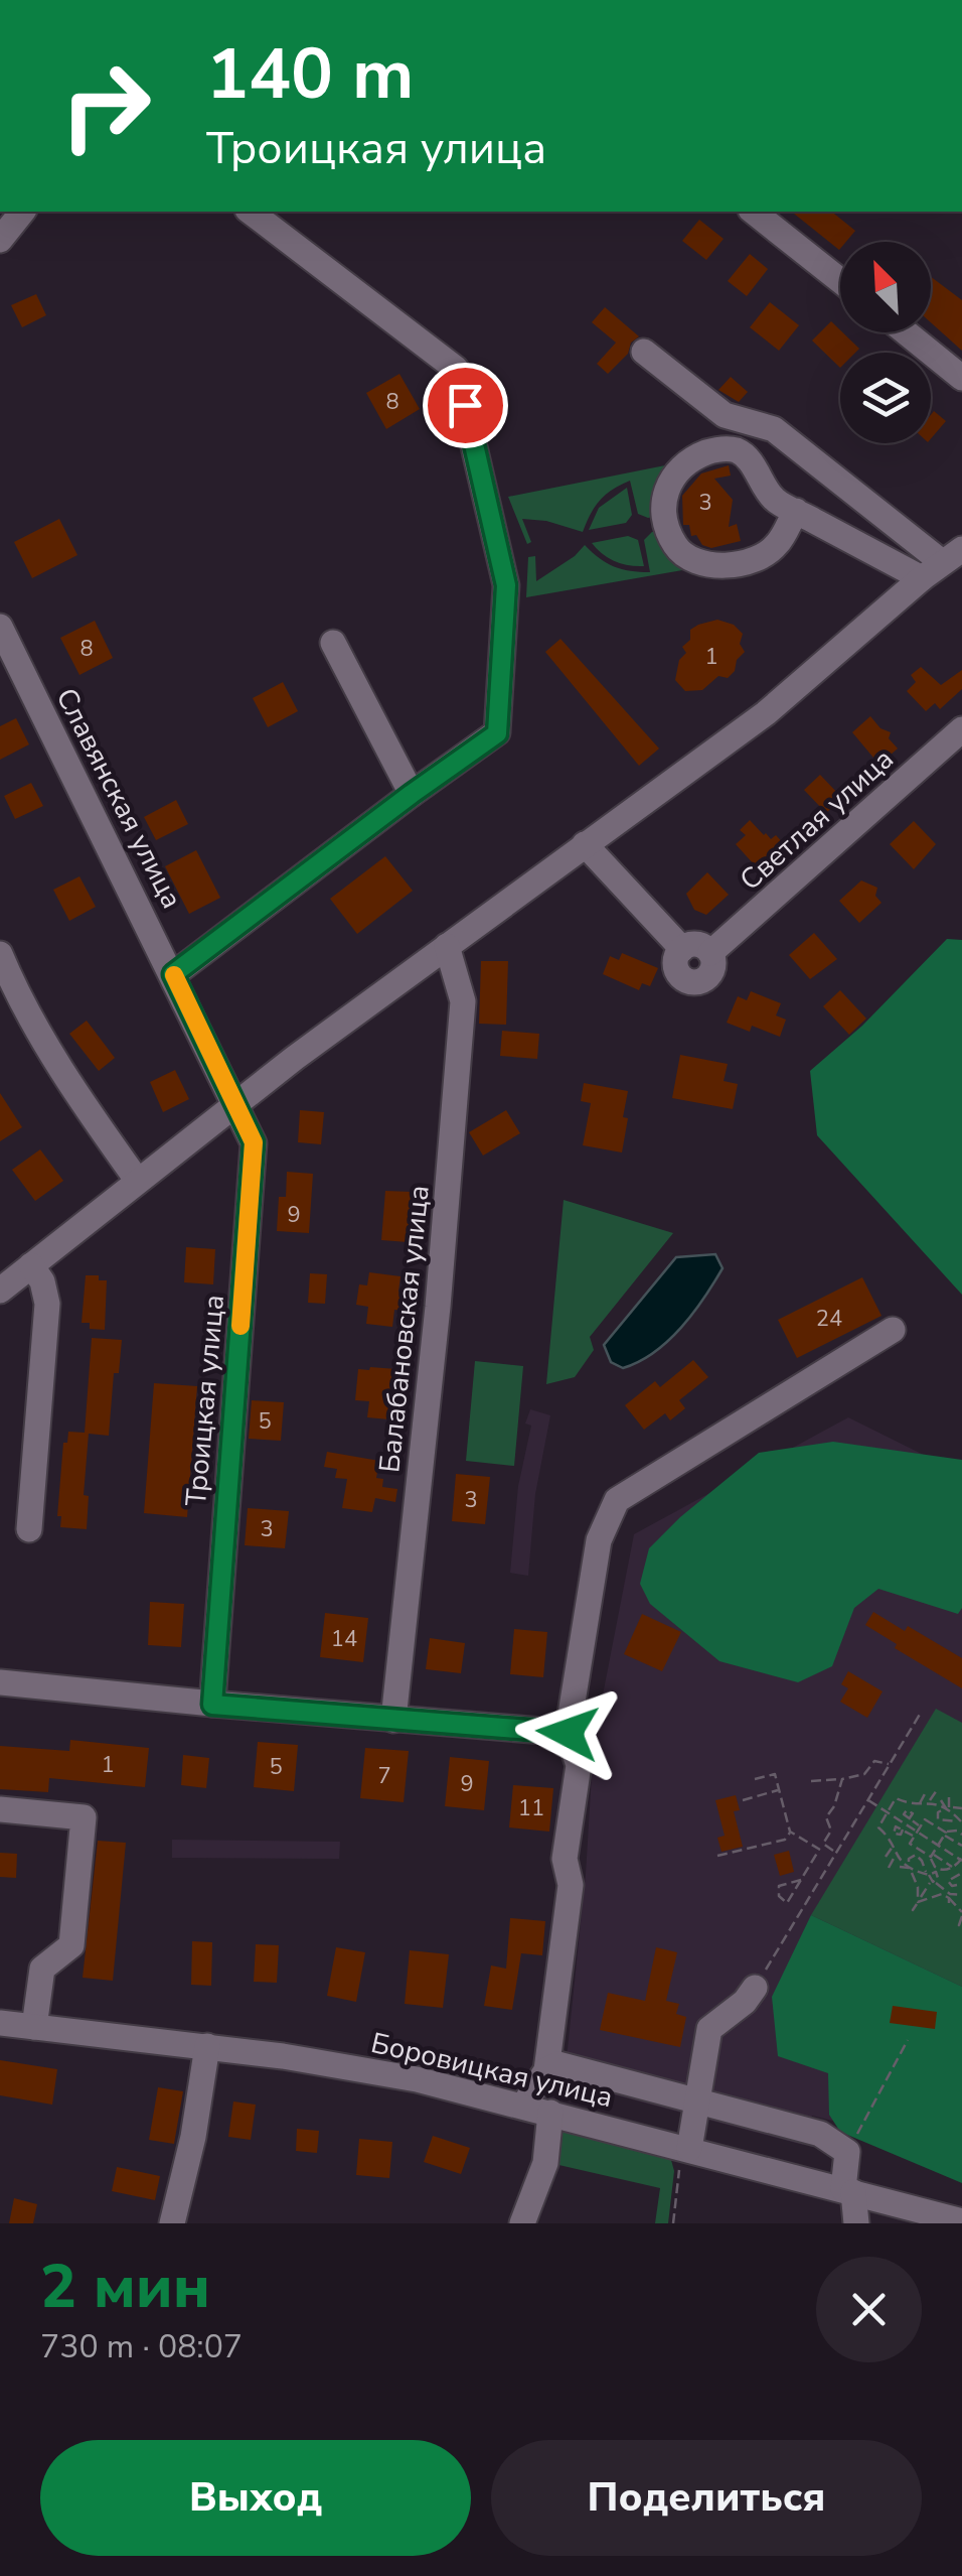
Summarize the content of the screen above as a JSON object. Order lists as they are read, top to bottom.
{
  "streets": {
    "street": [
      "Славянская улица",
      "Светлая улица",
      "Балабановская улица",
      "Троицкая улица",
      "Боровицкая улица"
    ]
  },
  "crossings": [
    ["Славянская улица", "Троицкая улица"]
  ],
  "house_numbers": [
    "8",
    "3",
    "8",
    "1",
    "9",
    "24",
    "5",
    "3",
    "3",
    "14",
    "1",
    "5",
    "7",
    "9",
    "11"
  ],
  "north": "top left",
  "page": {
    "turn": ["140 m", "Троицкая улица"],
    "heading": ["2 мин", "730 m · 08:07"],
    "buttons": ["Выход", "Поделиться"]
  }
}
